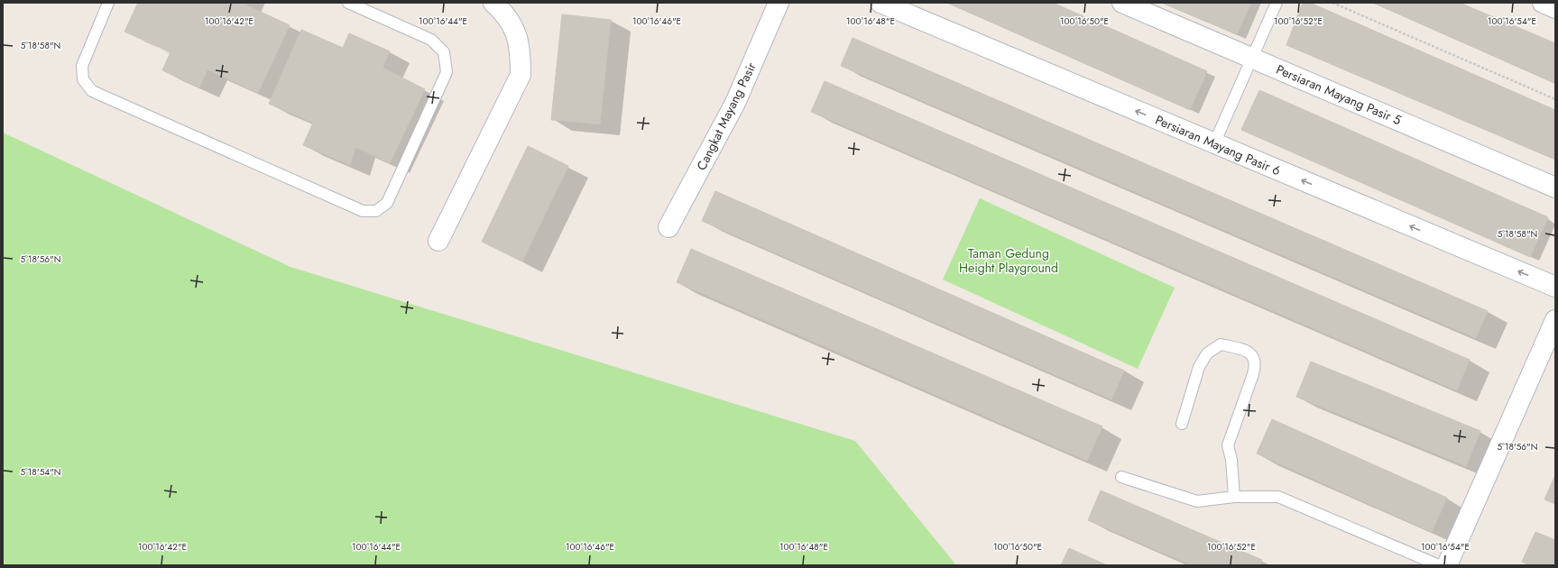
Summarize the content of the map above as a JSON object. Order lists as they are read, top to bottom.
{
  "streets": {
    "street": ["Persiaran Mayang Pasir 5", "Cangkat Mayang Pasir", "Persiaran Mayang Pasir 6"]
  },
  "one_way": ["Persiaran Mayang Pasir 6"],
  "parks": ["Taman Gedung Height Playground"],
  "coordinates": [
    "100°16'42\"E",
    "100°16'44\"E",
    "100°16'46\"E",
    "100°16'48\"E",
    "100°16'50\"E",
    "100°16'52\"E",
    "100°16'54\"E",
    "5°18'58\"N",
    "5°18'56\"N",
    "5°18'54\"N"
  ]
}
